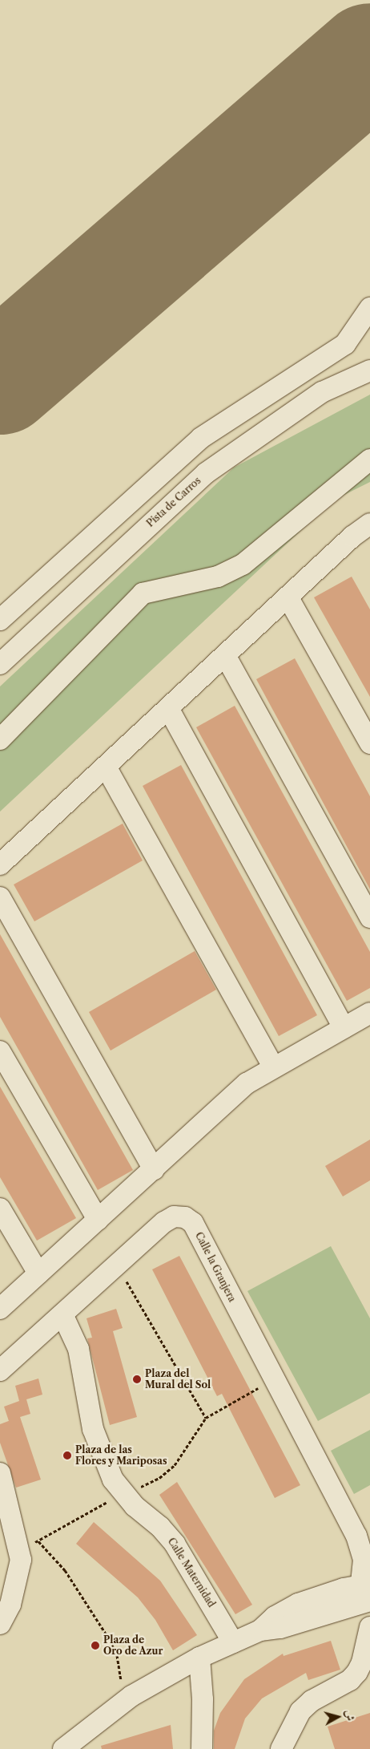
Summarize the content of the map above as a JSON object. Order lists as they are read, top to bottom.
{
  "streets": {
    "street": ["Pista de Carros", "Calle la Granjera", "Calle Maternidad"]
  },
  "crossings": [
    ["Calle la Granjera", "Calle Maternidad"]
  ],
  "places": ["Plaza del Mural del Sol", "Plaza de las Flores y Mariposas", "Plaza de Oro de Azur"],
  "north": "right"
}
